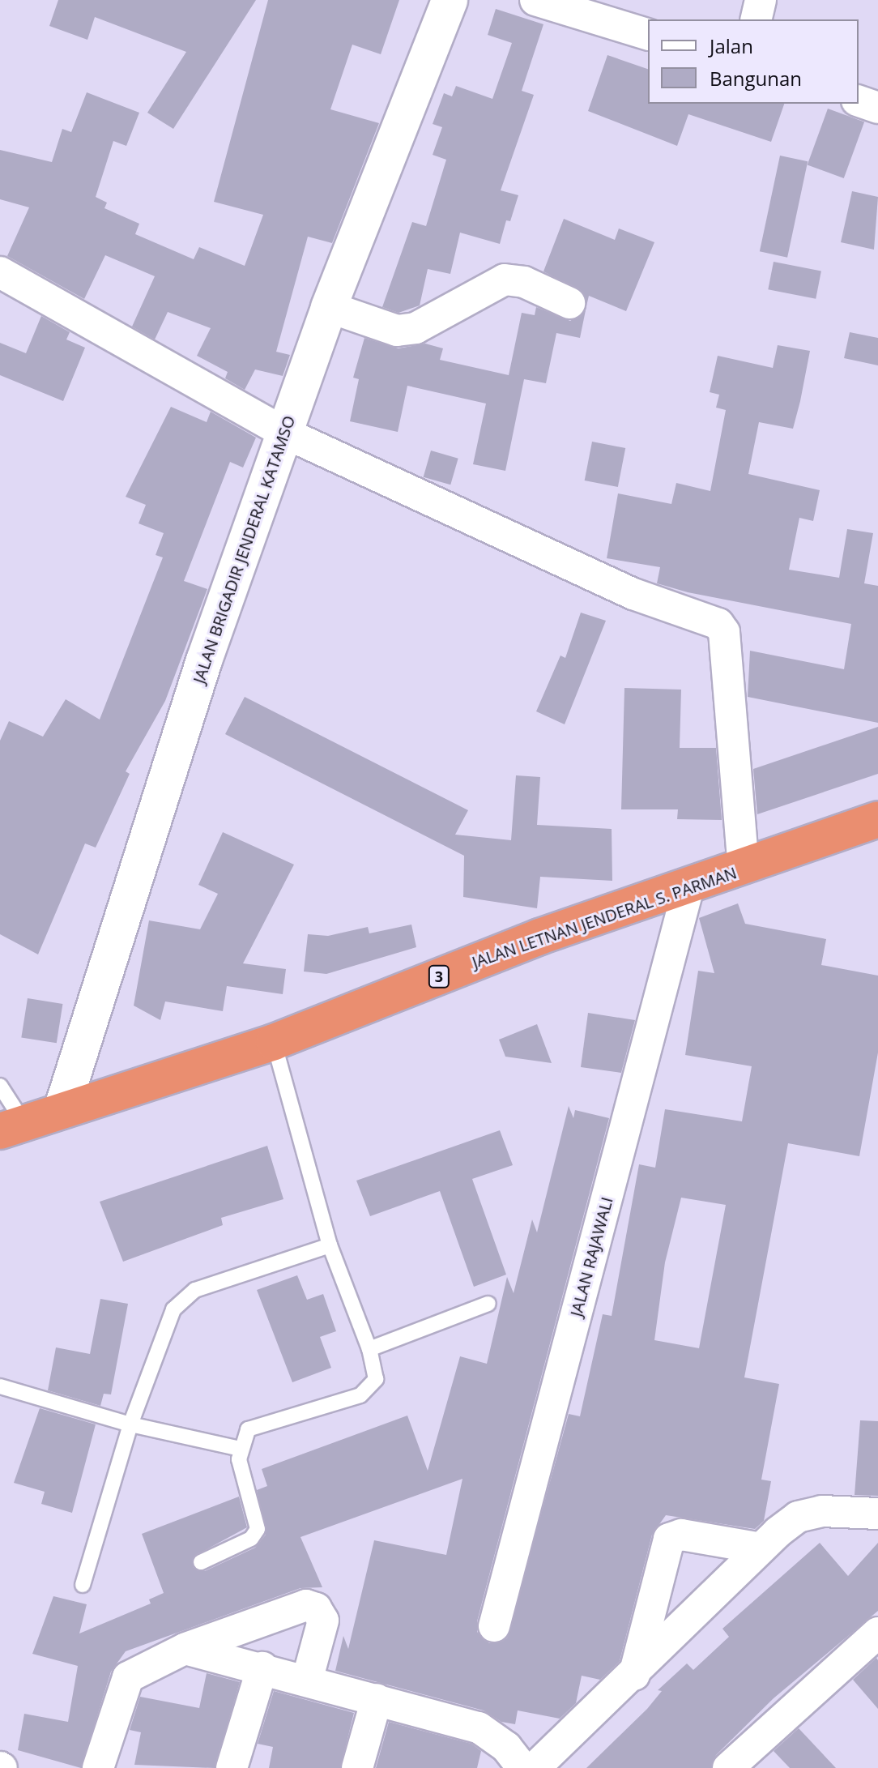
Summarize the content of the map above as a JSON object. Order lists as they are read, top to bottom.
{
  "streets": {
    "highway": ["JALAN LETNAN JENDERAL S. PARMAN", "3"],
    "street": ["JALAN BRIGADIR JENDERAL KATAMSO", "JALAN RAJAWALI"]
  },
  "crossings": [
    ["JALAN BRIGADIR JENDERAL KATAMSO", "JALAN LETNAN JENDERAL S. PARMAN"],
    ["JALAN LETNAN JENDERAL S. PARMAN", "JALAN RAJAWALI"]
  ],
  "legend": ["Jalan", "Bangunan"]
}
